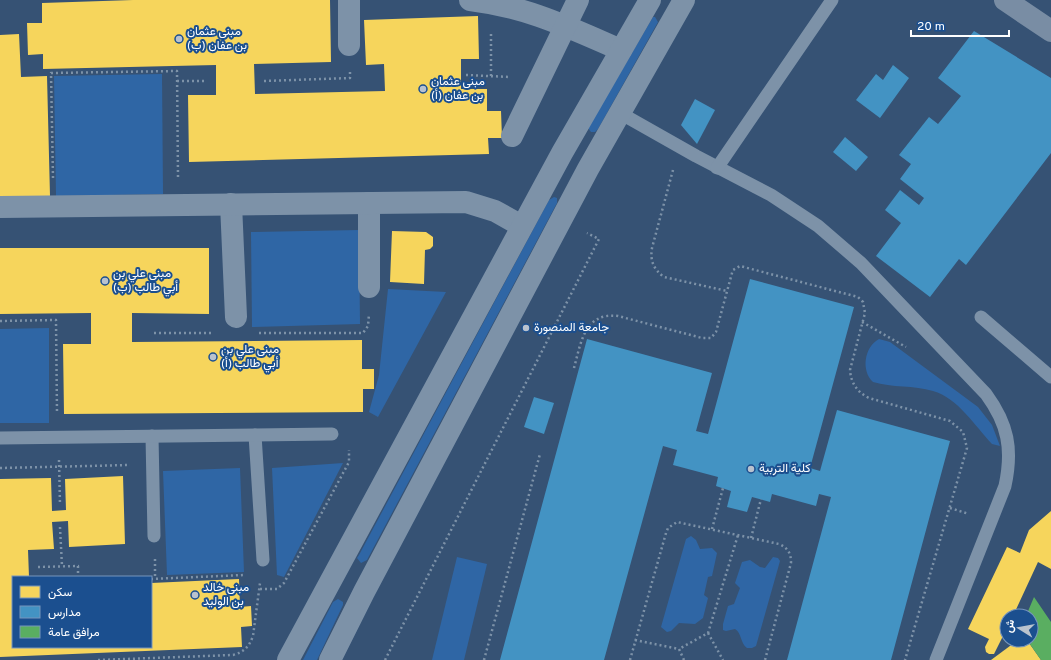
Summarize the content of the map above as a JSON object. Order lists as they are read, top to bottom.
{
  "places": [
    "مبنى عثمان بن عفان (ب)",
    "مبنى عثمان بن عفان (أ)",
    "مبنى علي بن أبي طالب (ب)",
    "جامعة المنصورة",
    "مبنى علي بن أبي طالب (أ)",
    "كلية التربية",
    "مبنى خالد بن الوليد"
  ],
  "legend": ["سكن", "مدارس", "مرافق عامة"],
  "scale_bar": "20 m",
  "north": "left"
}
